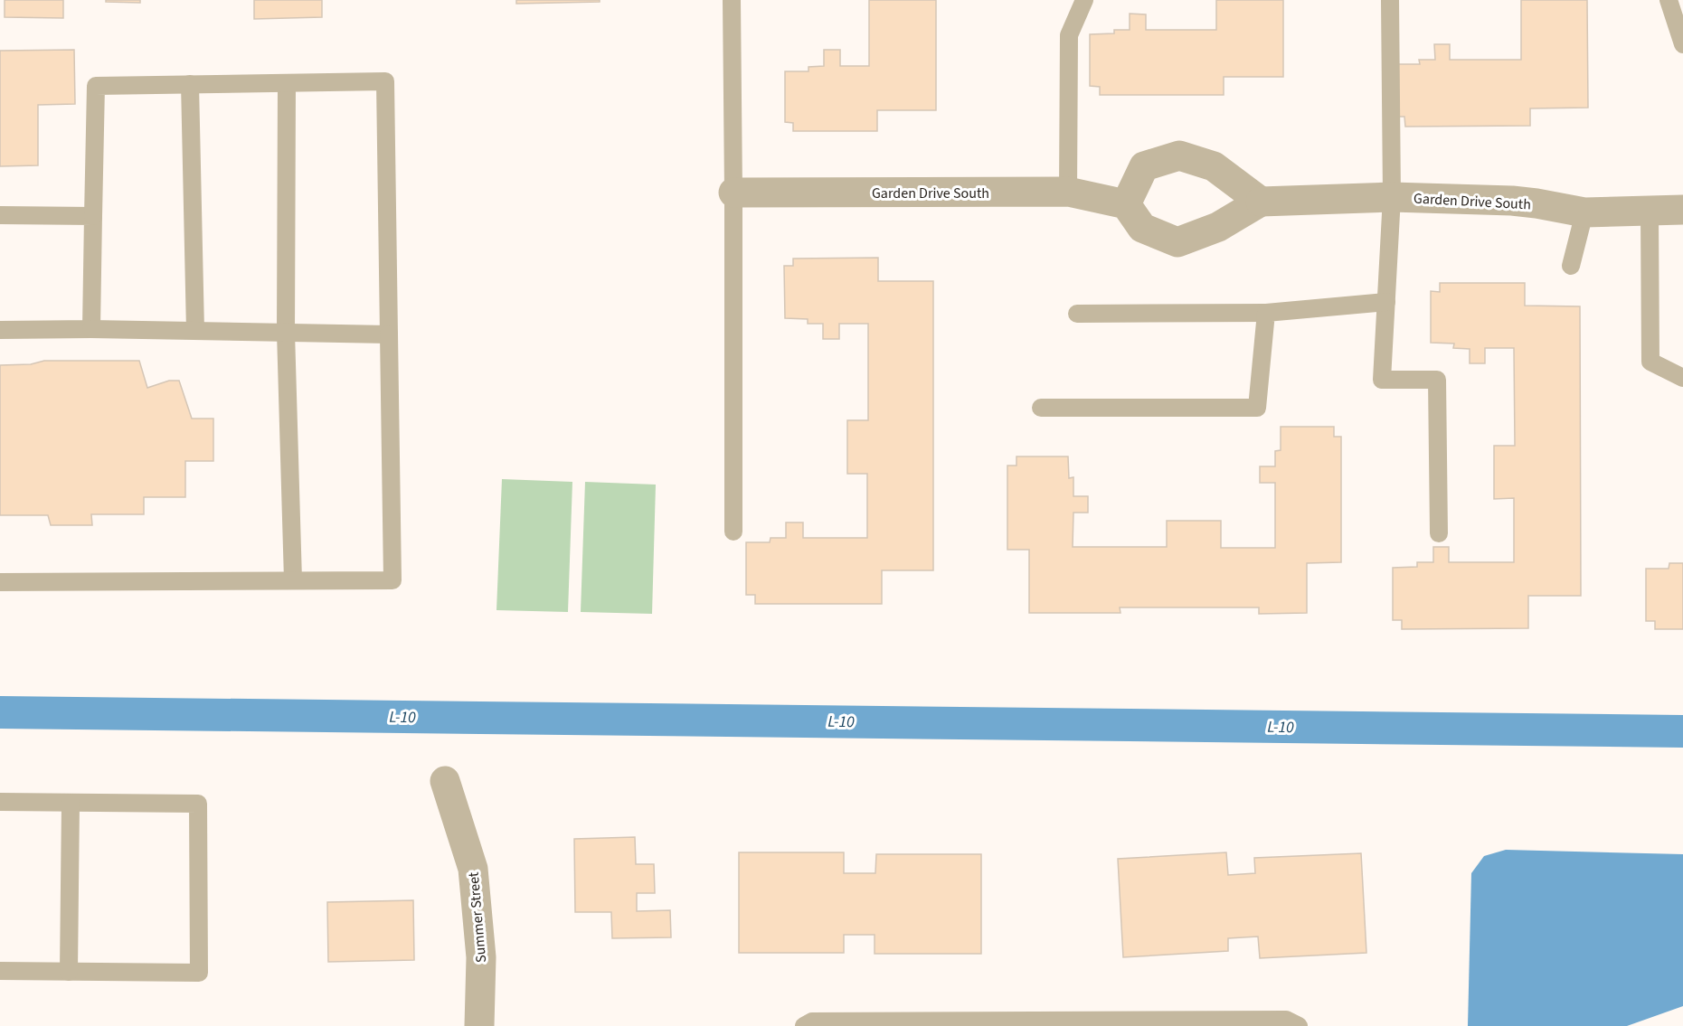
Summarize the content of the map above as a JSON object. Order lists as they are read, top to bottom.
{
  "streets": {
    "street": ["Garden Drive South", "Summer Street"]
  },
  "water": ["L-10"]
}
